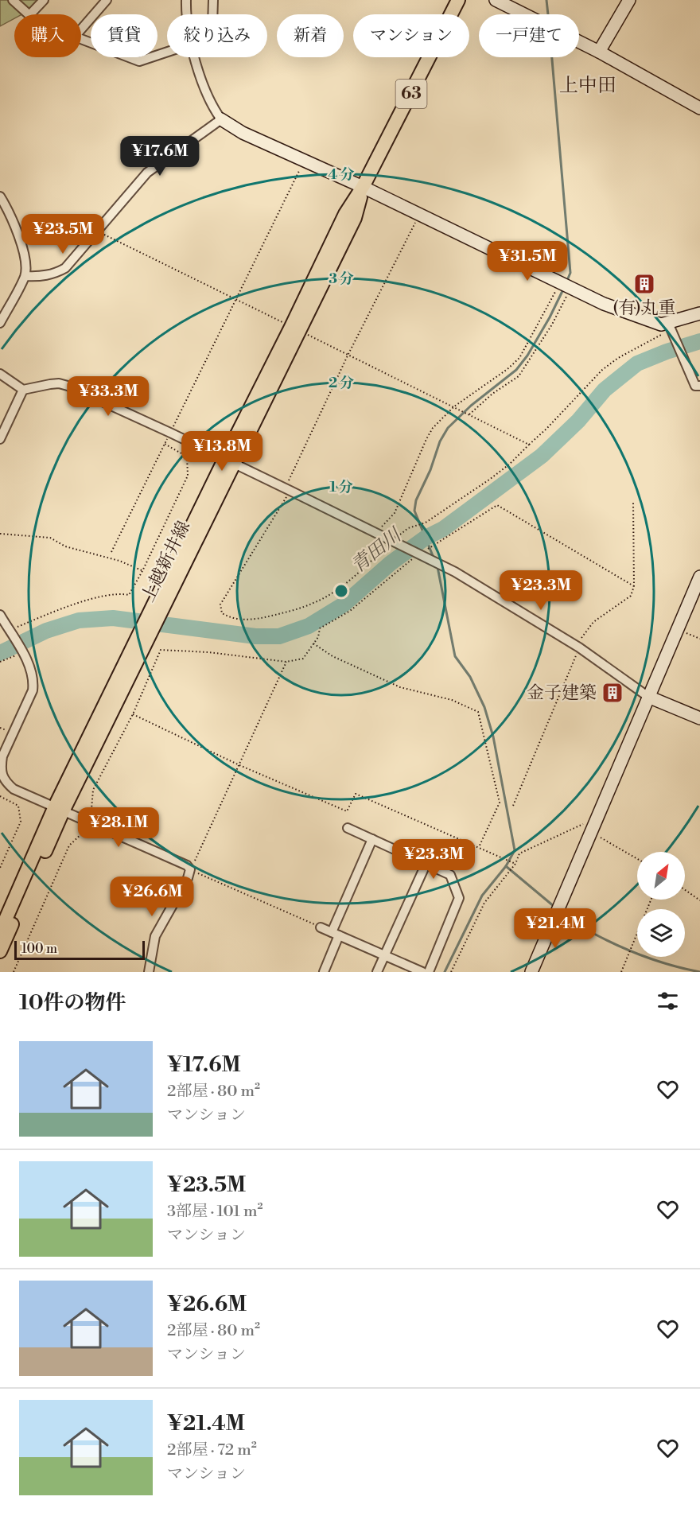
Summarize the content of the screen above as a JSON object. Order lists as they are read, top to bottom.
{
  "streets": {
    "main road": ["63", "上越新井線"]
  },
  "districts": ["上中田"],
  "water": ["青田川"],
  "places": {
    "building": ["(有)丸重", "金子建築"]
  },
  "scale_bar": "100 m",
  "north": "top right",
  "page": {
    "chip": [
      "購入",
      "賃貸",
      "絞り込み",
      "新着",
      "マンション",
      "一戸建て"
    ],
    "price": [
      "¥17.6M",
      "¥23.5M",
      "¥31.5M",
      "¥33.3M",
      "¥13.8M",
      "¥23.3M",
      "¥28.1M",
      "¥23.3M",
      "¥26.6M",
      "¥21.4M"
    ],
    "scale": "100 m",
    "heading": "10件の物件",
    "list": [
      {
        "name": "¥17.6M",
        "note": "2部屋 · 80 m² · マンション"
      },
      {
        "name": "¥23.5M",
        "note": "3部屋 · 101 m² · マンション"
      },
      {
        "name": "¥26.6M",
        "note": "2部屋 · 80 m² · マンション"
      },
      {
        "name": "¥21.4M",
        "note": "2部屋 · 72 m² · マンション"
      }
    ]
  },
  "rings": [
    "4 分",
    "3 分",
    "2 分",
    "1 分"
  ]
}
